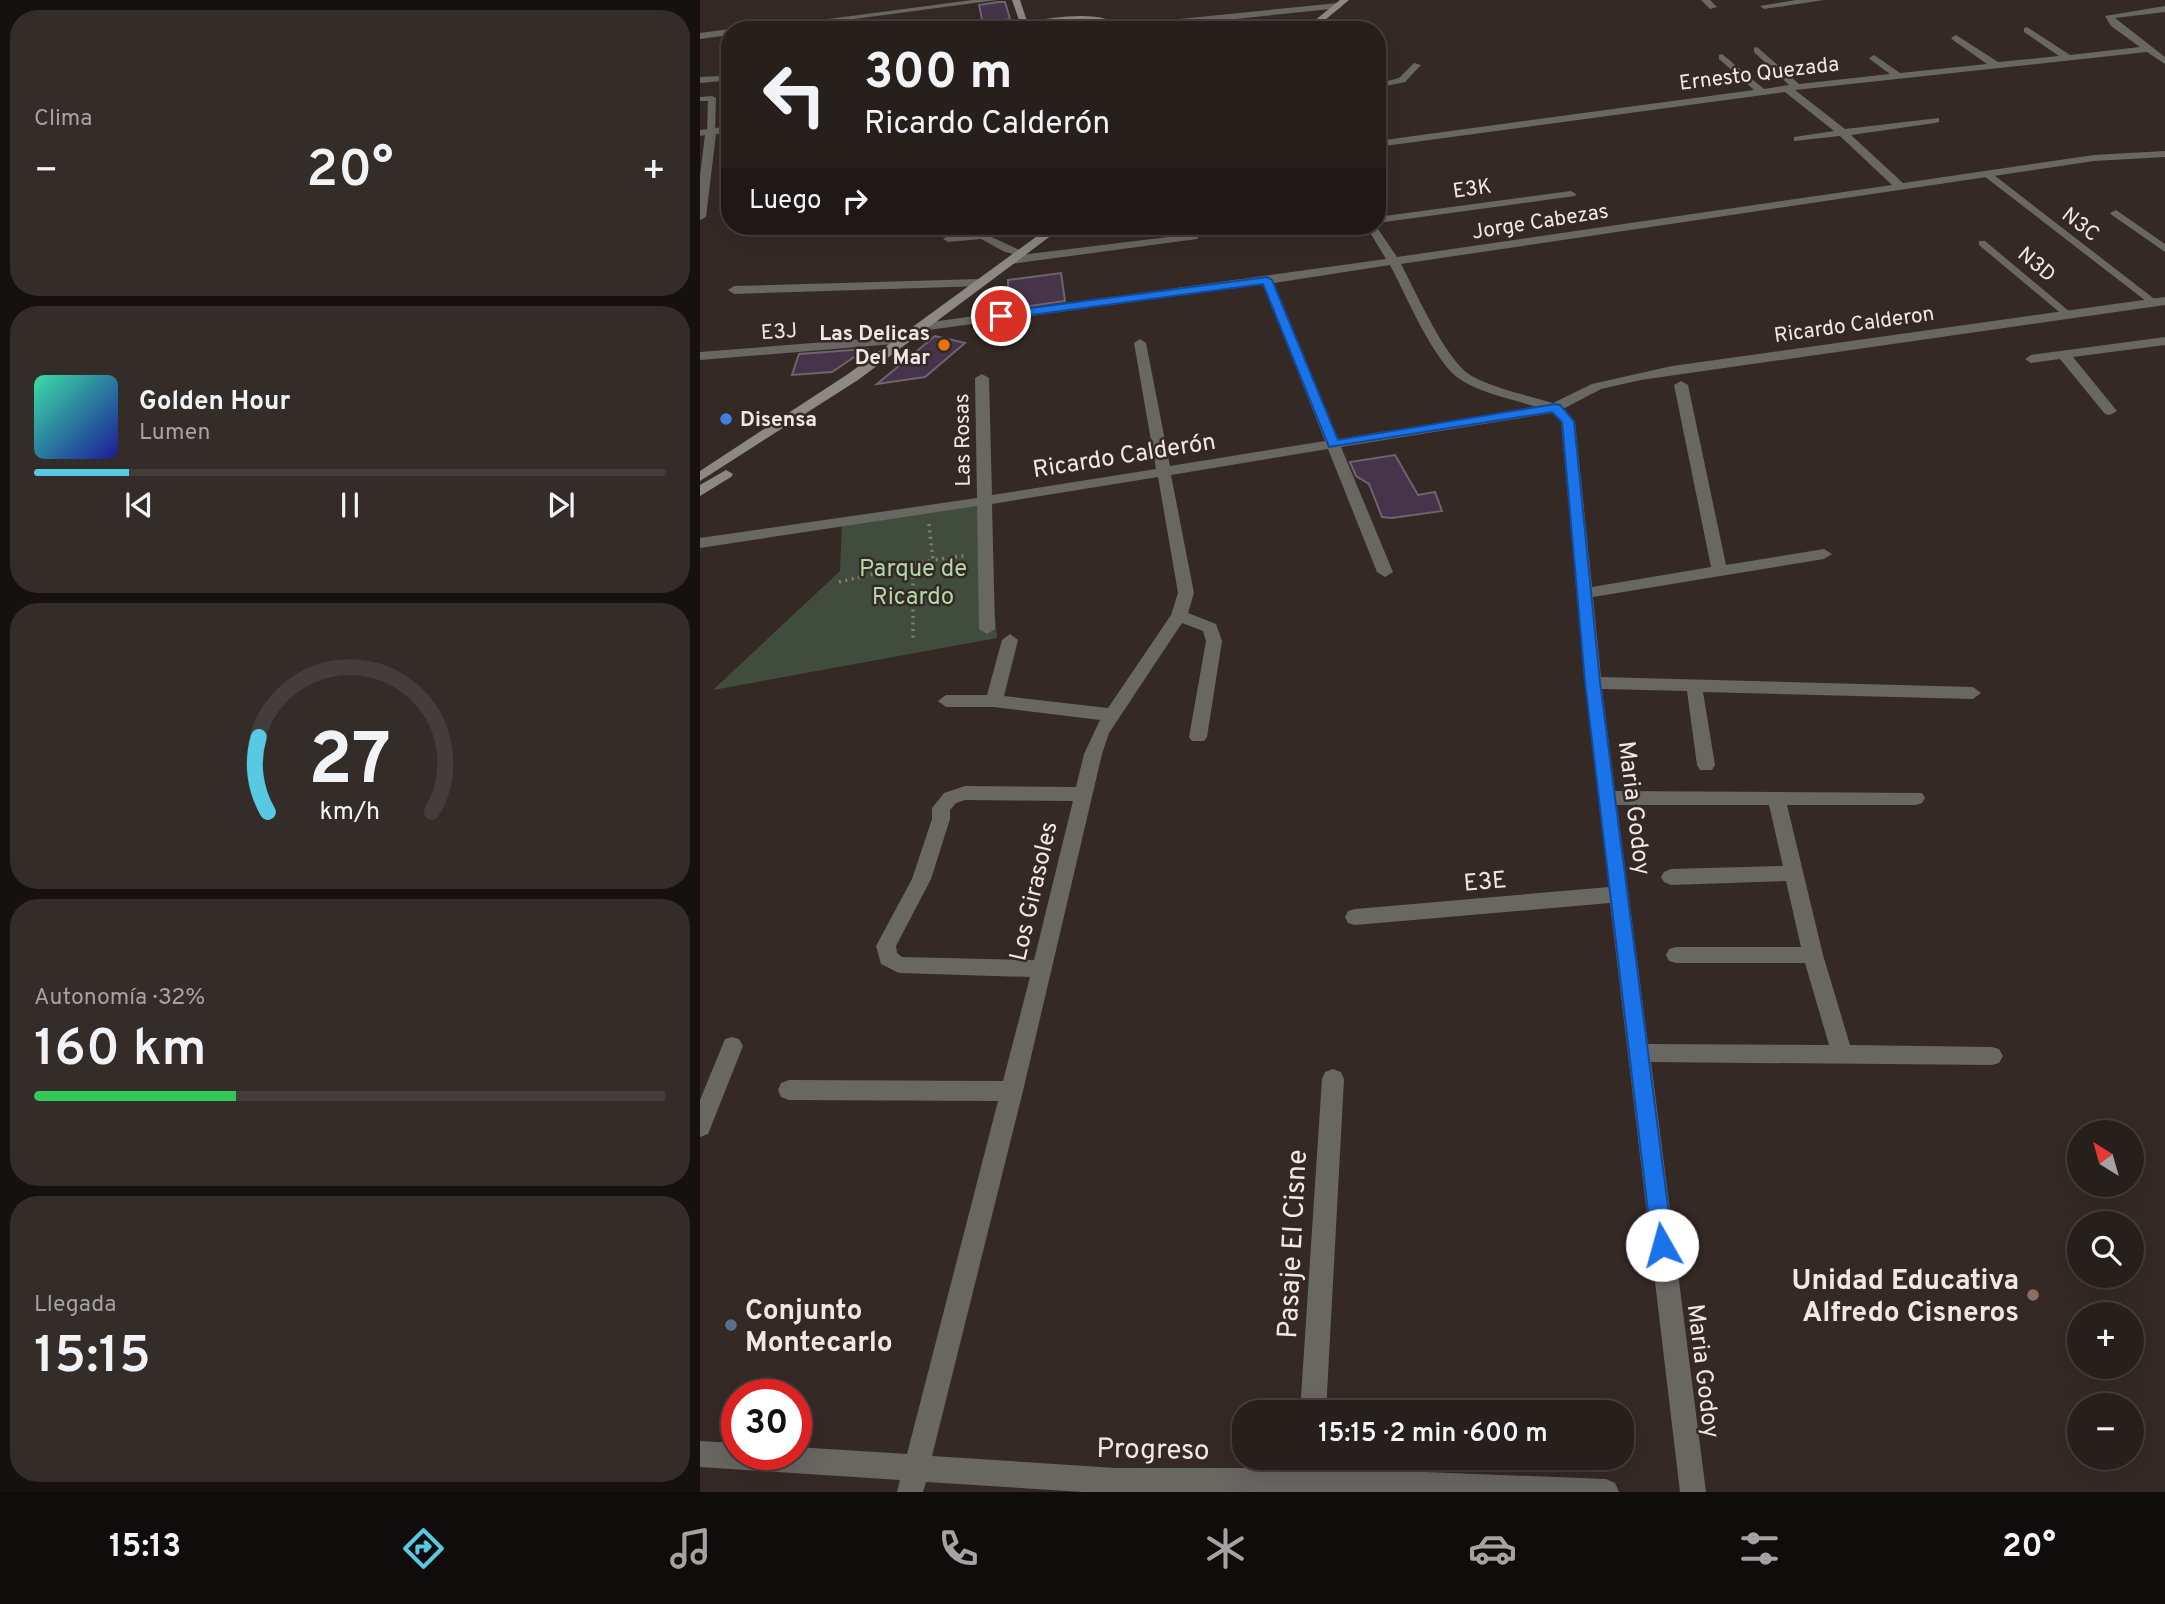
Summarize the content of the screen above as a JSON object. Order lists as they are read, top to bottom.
{
  "streets": {
    "street": [
      "Ernesto Quezada",
      "E3K",
      "Jorge Cabezas",
      "Ricardo Calderon",
      "E3J",
      "Las Rosas",
      "Ricardo Calderón",
      "Maria Godoy",
      "E3E",
      "Los Girasoles",
      "Pasaje El Cisne",
      "Progreso"
    ],
    "lane": ["N3C", "N3D"]
  },
  "crossings": [
    ["Jorge Cabezas", "N3C"],
    ["N3C", "Ricardo Calderon"],
    ["N3D", "Ricardo Calderon"],
    ["Ricardo Calderon", "Ricardo Calderón"],
    ["Ricardo Calderon", "Maria Godoy"],
    ["Las Rosas", "Ricardo Calderón"],
    ["Ricardo Calderón", "Maria Godoy"],
    ["Ricardo Calderón", "Los Girasoles"],
    ["Maria Godoy", "E3E"],
    ["Los Girasoles", "Progreso"]
  ],
  "parks": ["Parque de Ricardo"],
  "places": [
    "Las Delicas Del Mar",
    "Disensa",
    "Unidad Educativa Alfredo Cisneros",
    "Conjunto Montecarlo"
  ],
  "north": "top left",
  "page": {
    "tile": [
      "Clima",
      ["Autonomía · 32%", "160 km"],
      ["Llegada", "15:15"]
    ],
    "turn": ["300 m", "Ricardo Calderón"],
    "heat": ["−", "20°", "+"],
    "then": "Luego",
    "song": ["Golden Hour", "Lumen"],
    "map_buttons": ["+", "−"],
    "limit": "30",
    "trip": "15:15 · 2 min · 600 m",
    "tabs": ["15:13", "20°"],
    "gauge": ["27", "km/h"]
  }
}
